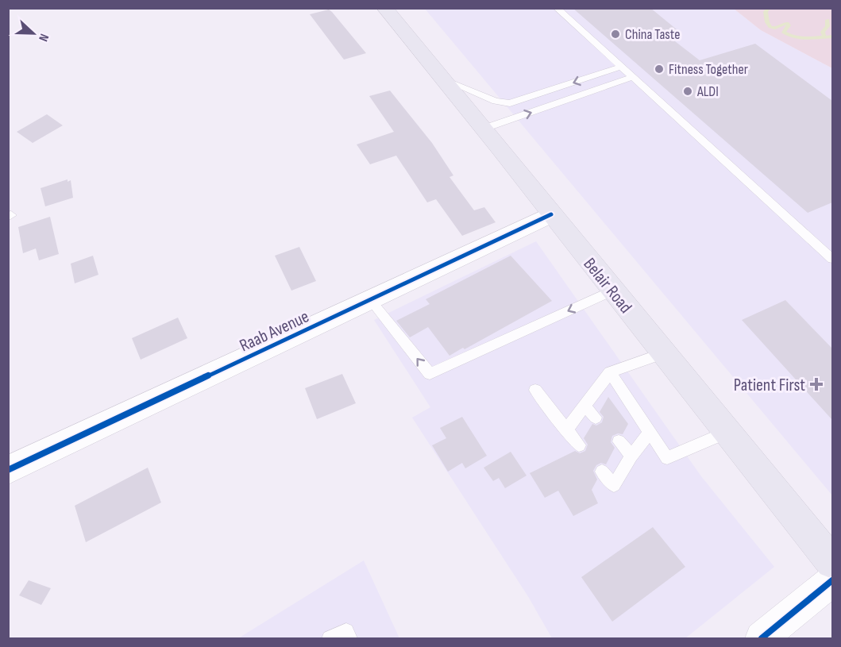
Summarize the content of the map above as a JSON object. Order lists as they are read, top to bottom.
{
  "streets": {
    "highway": ["Belair Road"],
    "street": ["Raab Avenue"]
  },
  "crossings": [
    ["Belair Road", "Raab Avenue"]
  ],
  "places": {
    "other": ["China Taste", "Fitness Together", "ALDI"],
    "health": ["Patient First"]
  },
  "north": "right"
}
